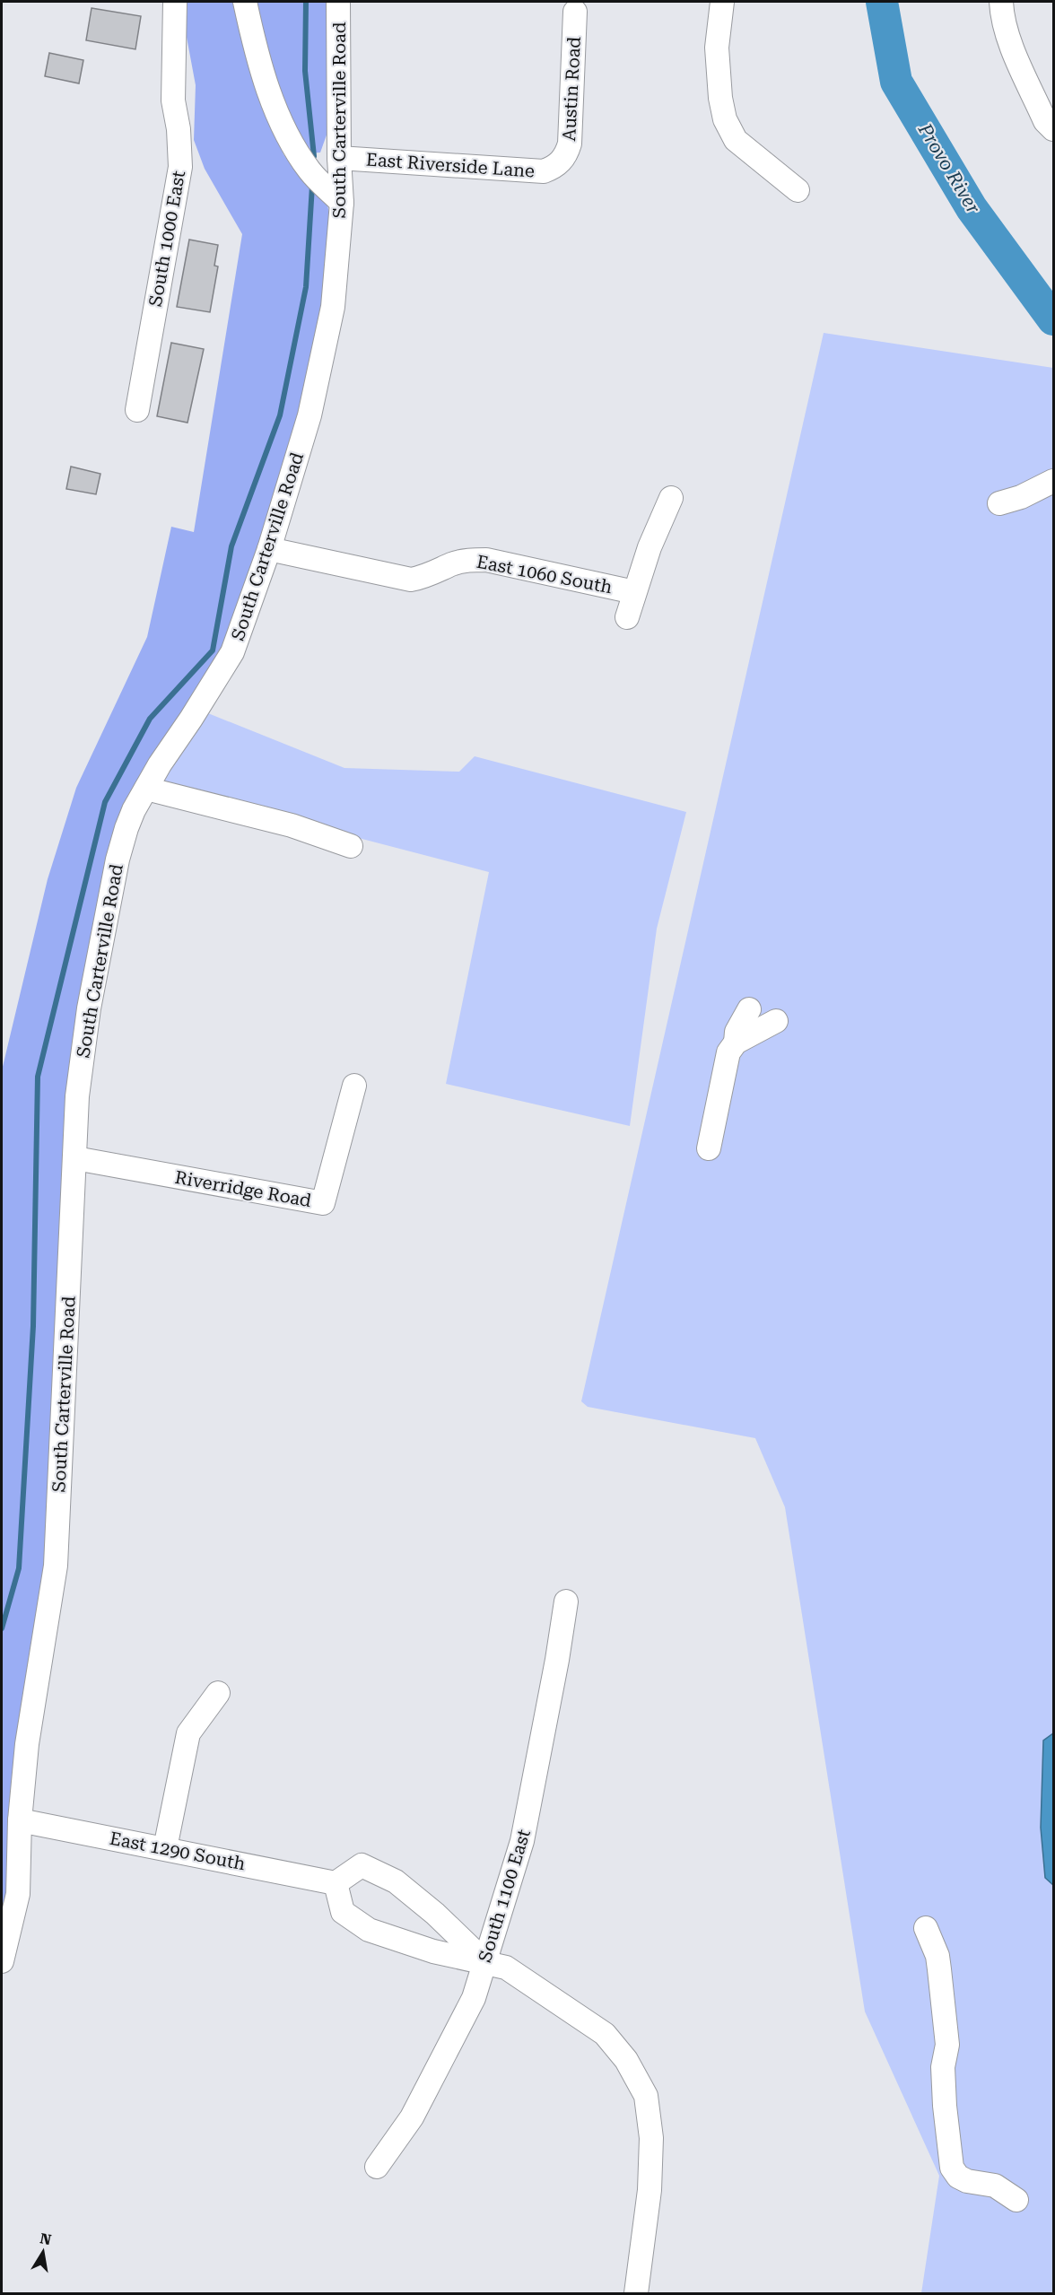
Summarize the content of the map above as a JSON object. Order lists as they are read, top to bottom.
{
  "streets": {
    "street": [
      "Austin Road",
      "South Carterville Road",
      "East Riverside Lane",
      "South 1000 East",
      "East 1060 South",
      "Riverridge Road",
      "East 1290 South",
      "South 1100 East"
    ]
  },
  "crossings": [
    ["Austin Road", "East Riverside Lane"],
    ["South Carterville Road", "East Riverside Lane"],
    ["South Carterville Road", "East 1060 South"],
    ["South Carterville Road", "Riverridge Road"],
    ["South Carterville Road", "East 1290 South"]
  ],
  "water": ["Provo River"],
  "north": "top"
}
